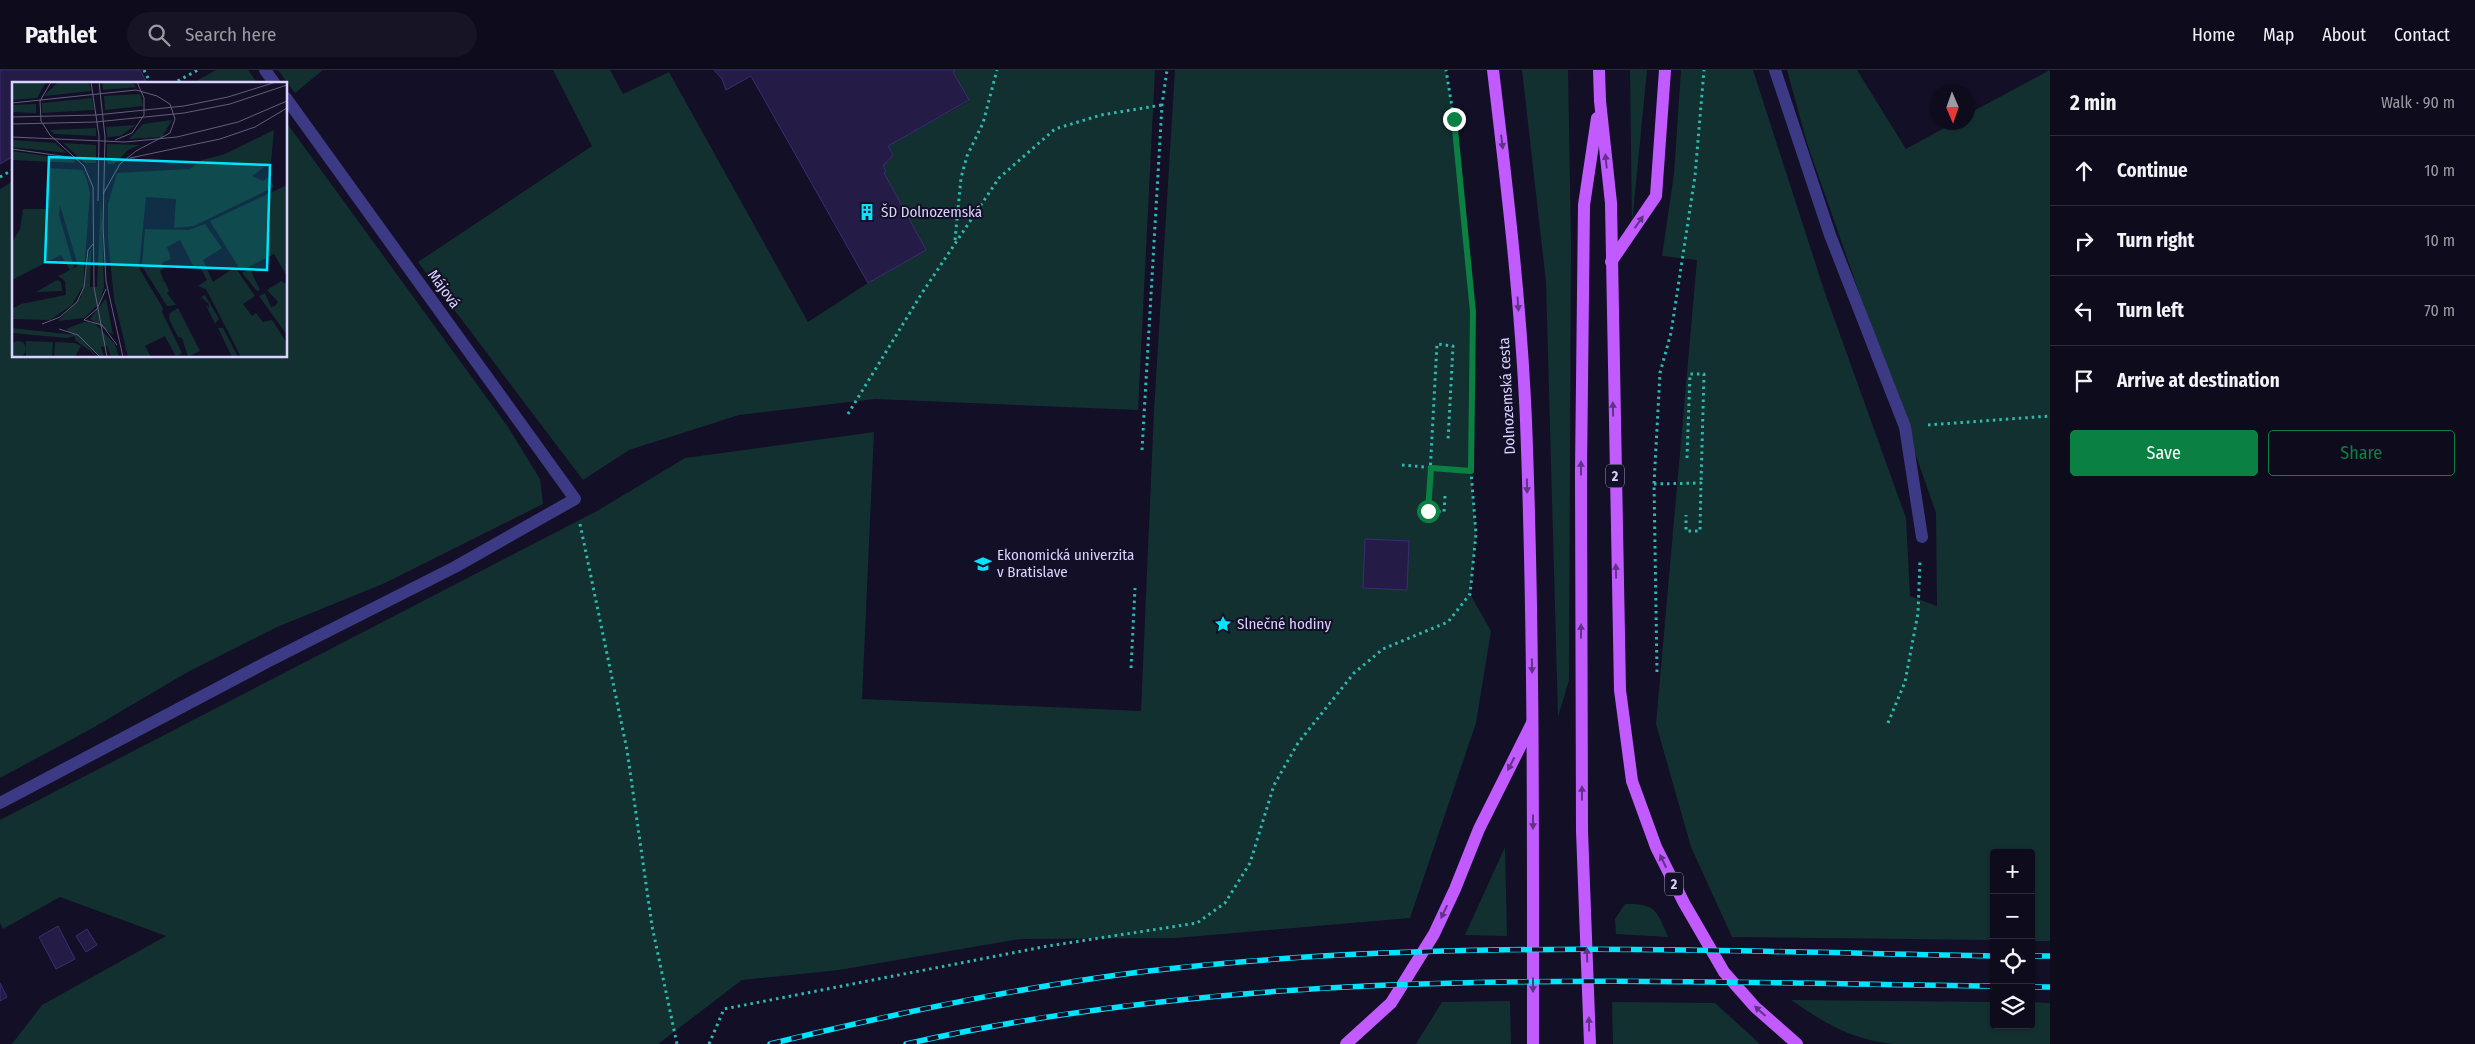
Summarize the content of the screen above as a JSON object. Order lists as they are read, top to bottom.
{
  "streets": {
    "main road": ["Dolnozemská cesta", "2"],
    "street": ["Májová"]
  },
  "places": {
    "building": ["ŠD Dolnozemská"],
    "school or university": ["Ekonomická univerzita v Bratislave"],
    "place": ["Slnečné hodiny"]
  },
  "north": "bottom",
  "page": {
    "header": "Pathlet",
    "search": "Search here",
    "nav": [
      "Home",
      "Map",
      "About",
      "Contact"
    ],
    "heading": ["2 min", "Walk · 90 m"],
    "list": [
      ["Continue", "10 m"],
      ["Turn right", "10 m"],
      ["Turn left", "70 m"],
      "Arrive at destination"
    ],
    "buttons": ["Save", "Share"],
    "map_buttons": ["+", "−"]
  }
}
